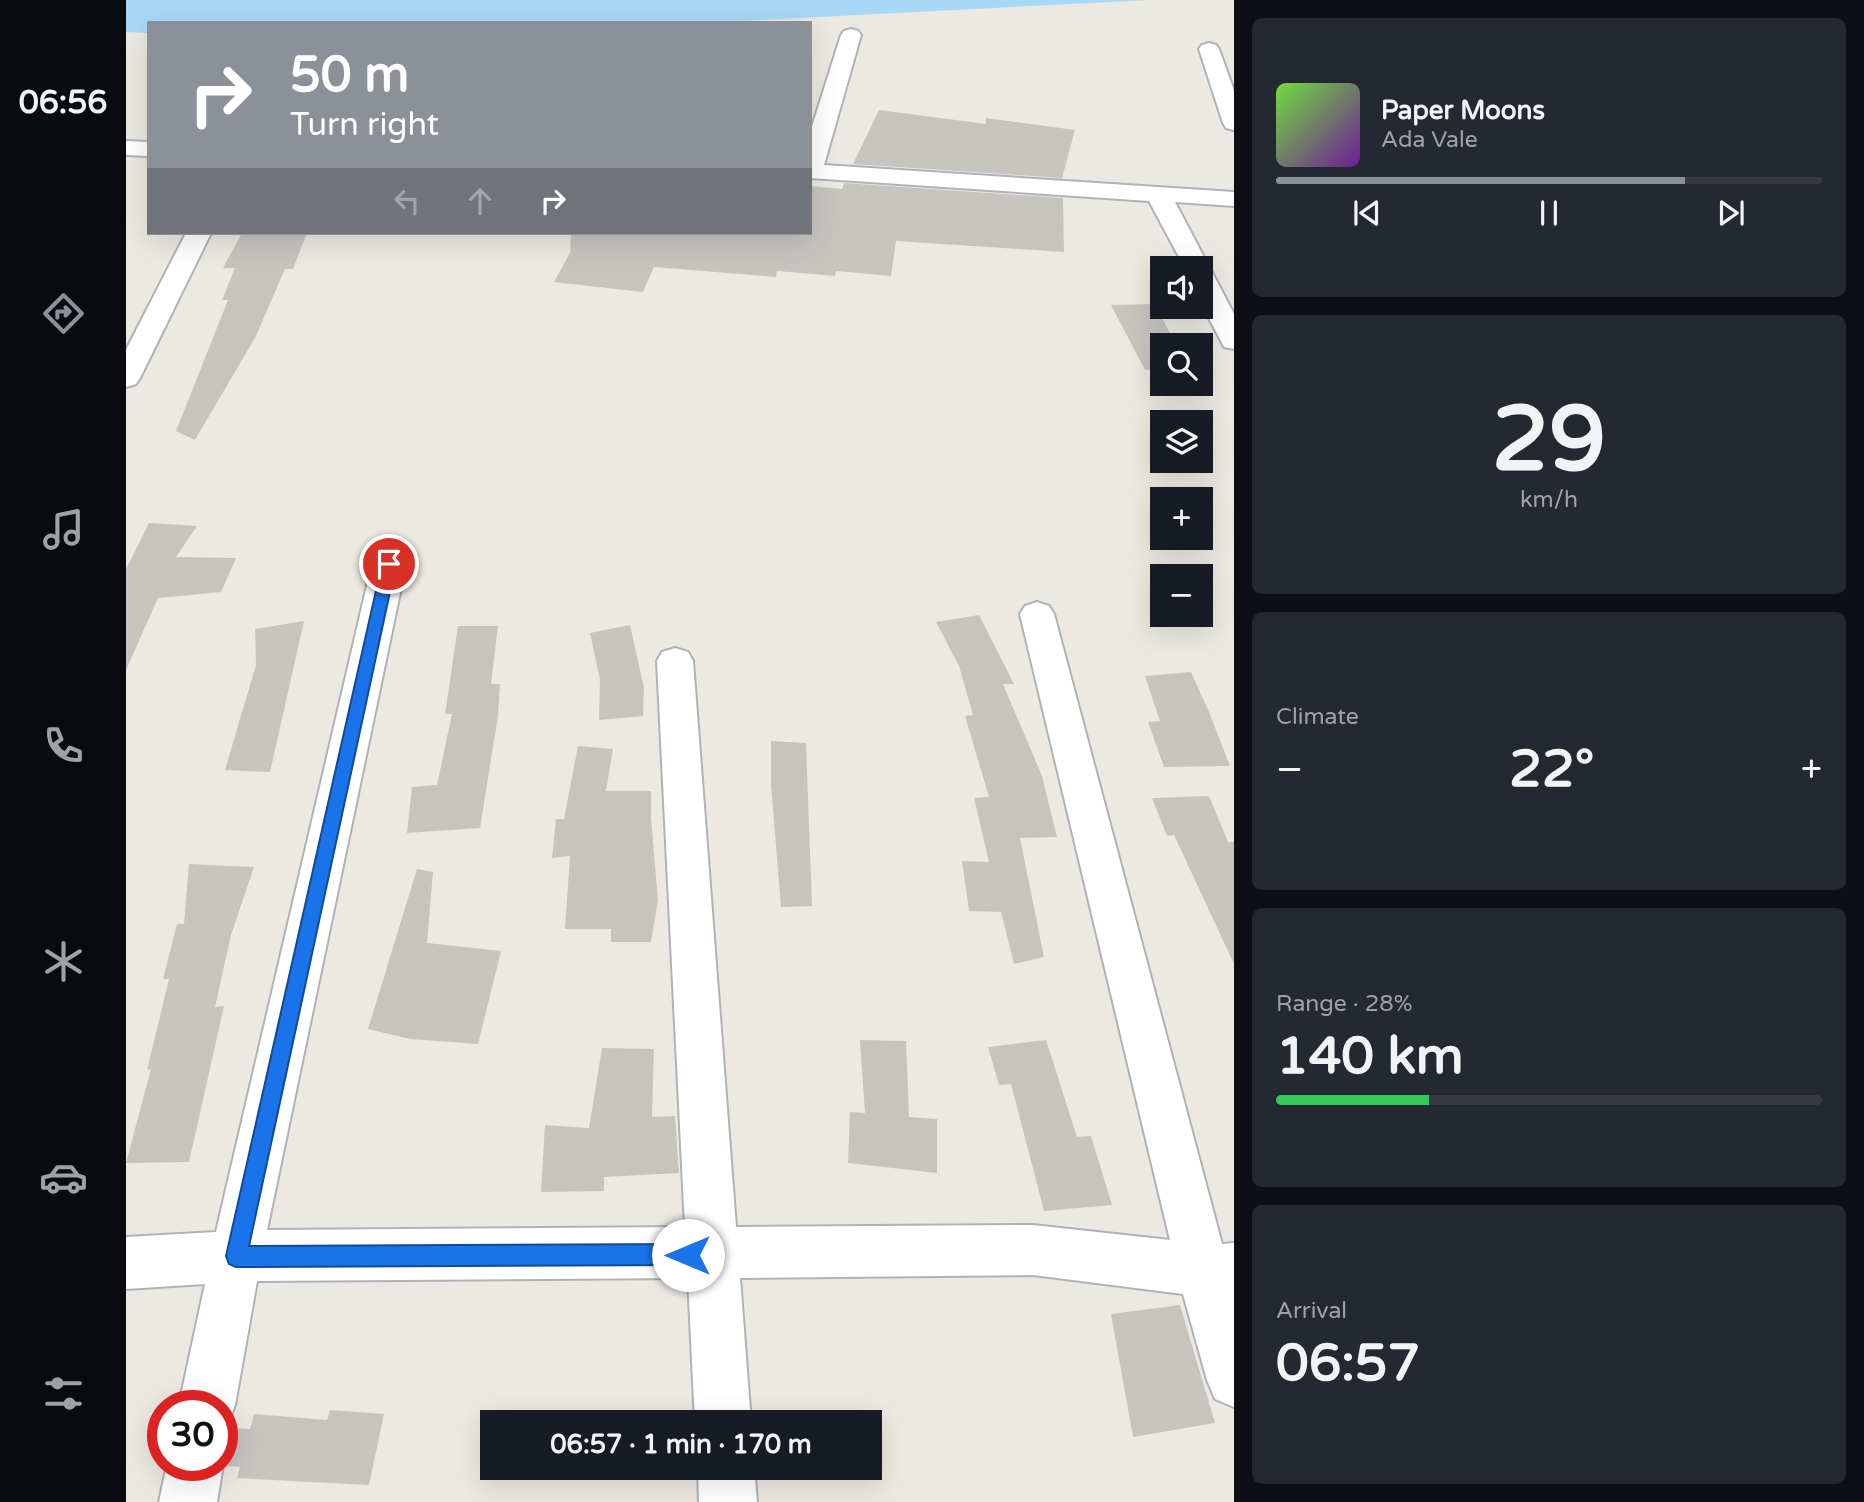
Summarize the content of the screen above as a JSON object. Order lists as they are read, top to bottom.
{
  "page": {
    "tabs": "06:56",
    "turn": ["50 m", "Turn right"],
    "song": ["Paper Moons", "Ada Vale"],
    "map_buttons": ["+", "−"],
    "tile": [
      ["29", "km/h"],
      "Climate",
      ["Range · 28%", "140 km"],
      ["Arrival", "06:57"]
    ],
    "heat": ["−", "22°", "+"],
    "limit": "30",
    "trip": "06:57 · 1 min · 170 m"
  }
}
